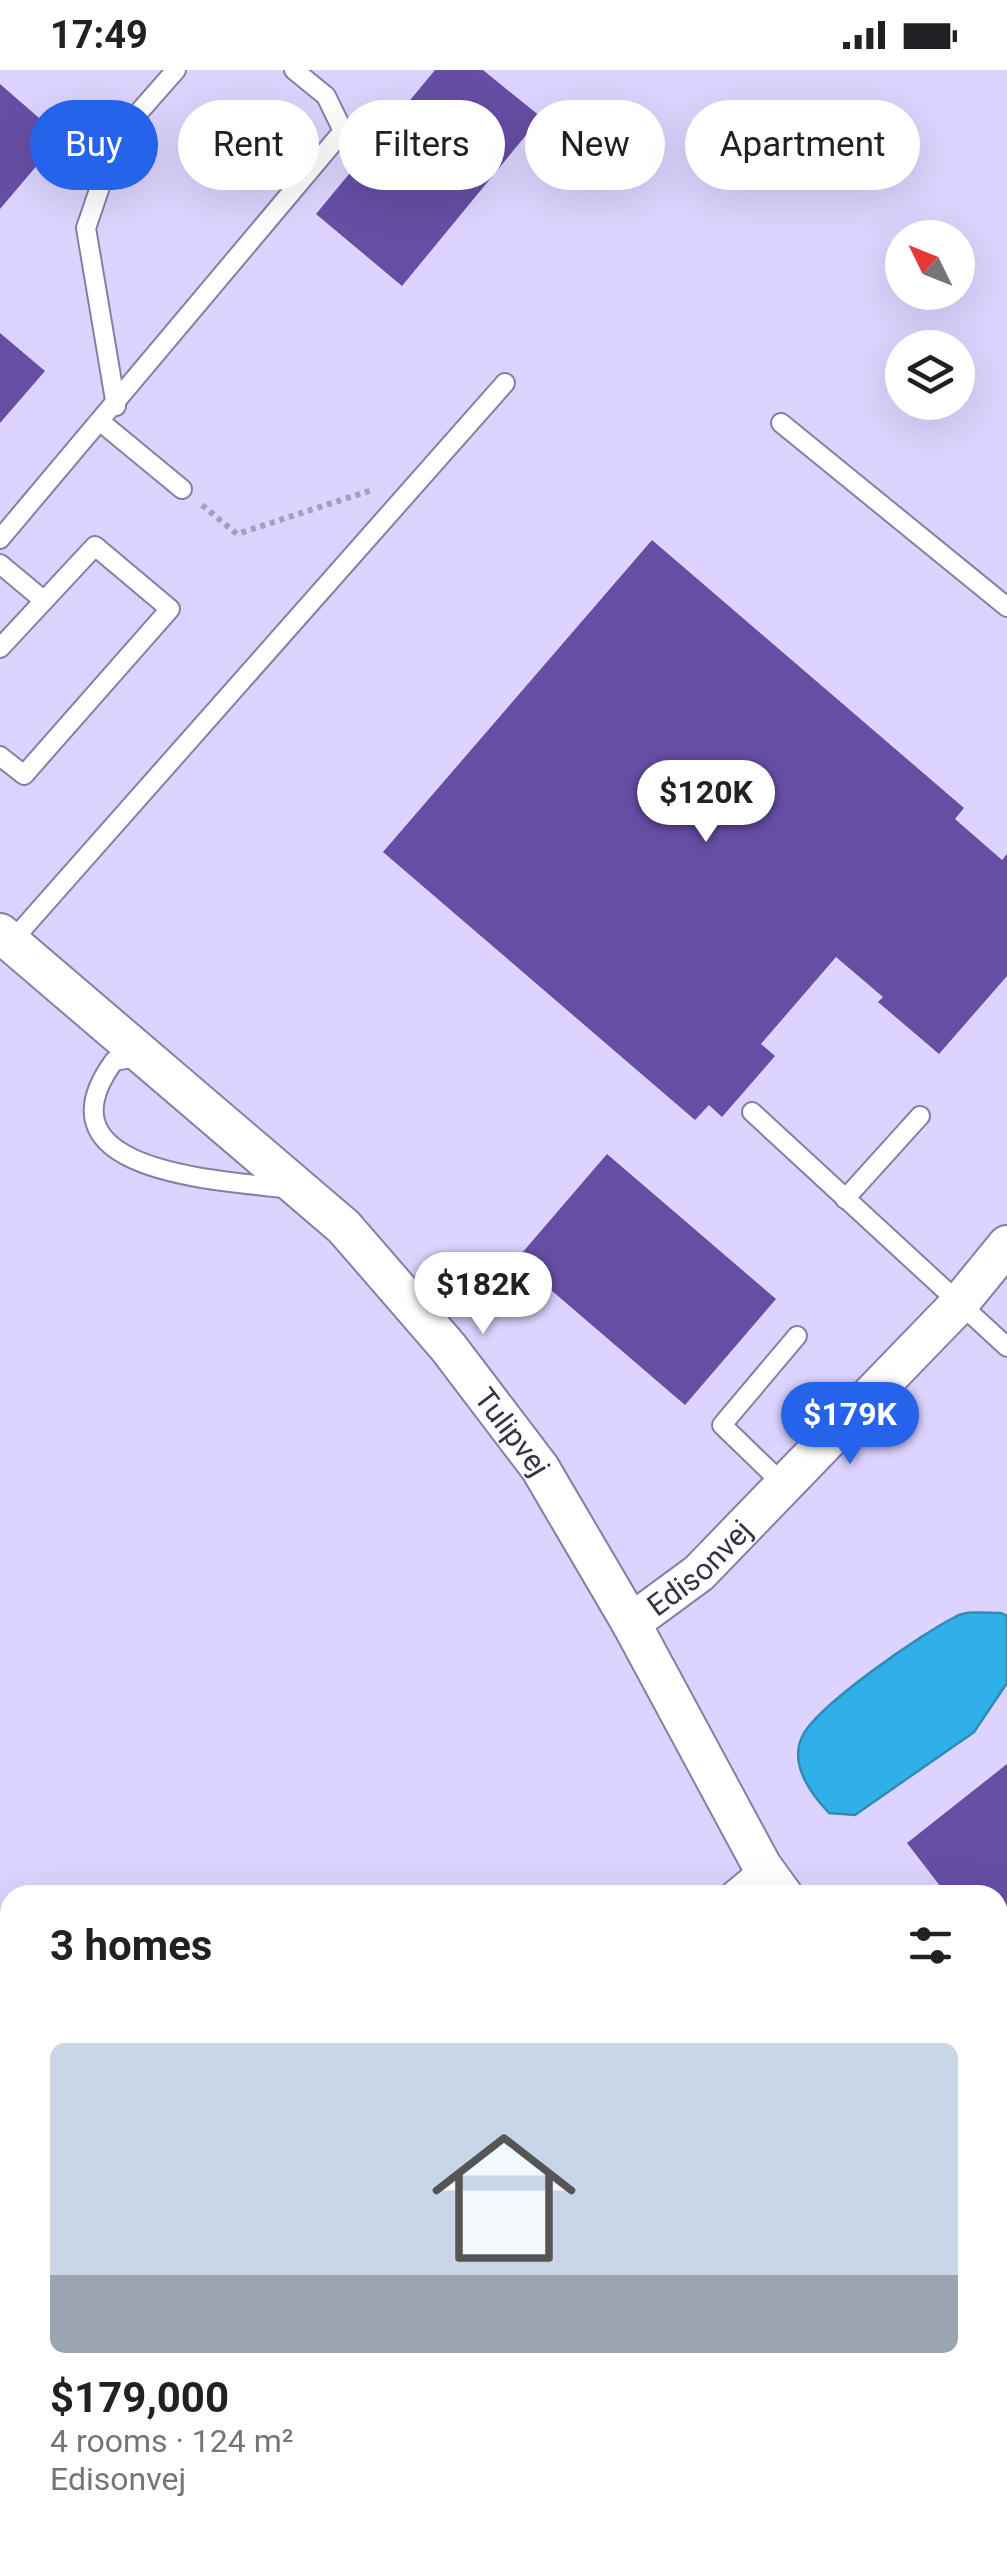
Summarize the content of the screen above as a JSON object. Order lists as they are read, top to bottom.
{
  "streets": {
    "street": ["Tulipvej", "Edisonvej"]
  },
  "crossings": [
    ["Tulipvej", "Edisonvej"]
  ],
  "north": "top left",
  "page": {
    "status": "17:49",
    "chip": [
      "Buy",
      "Rent",
      "Filters",
      "New",
      "Apartment"
    ],
    "price": ["$120K", "$182K", "$179K"],
    "heading": "3 homes",
    "list": [
      {
        "name": "$179,000",
        "note": "4 rooms · 124 m² · Edisonvej"
      }
    ]
  }
}
